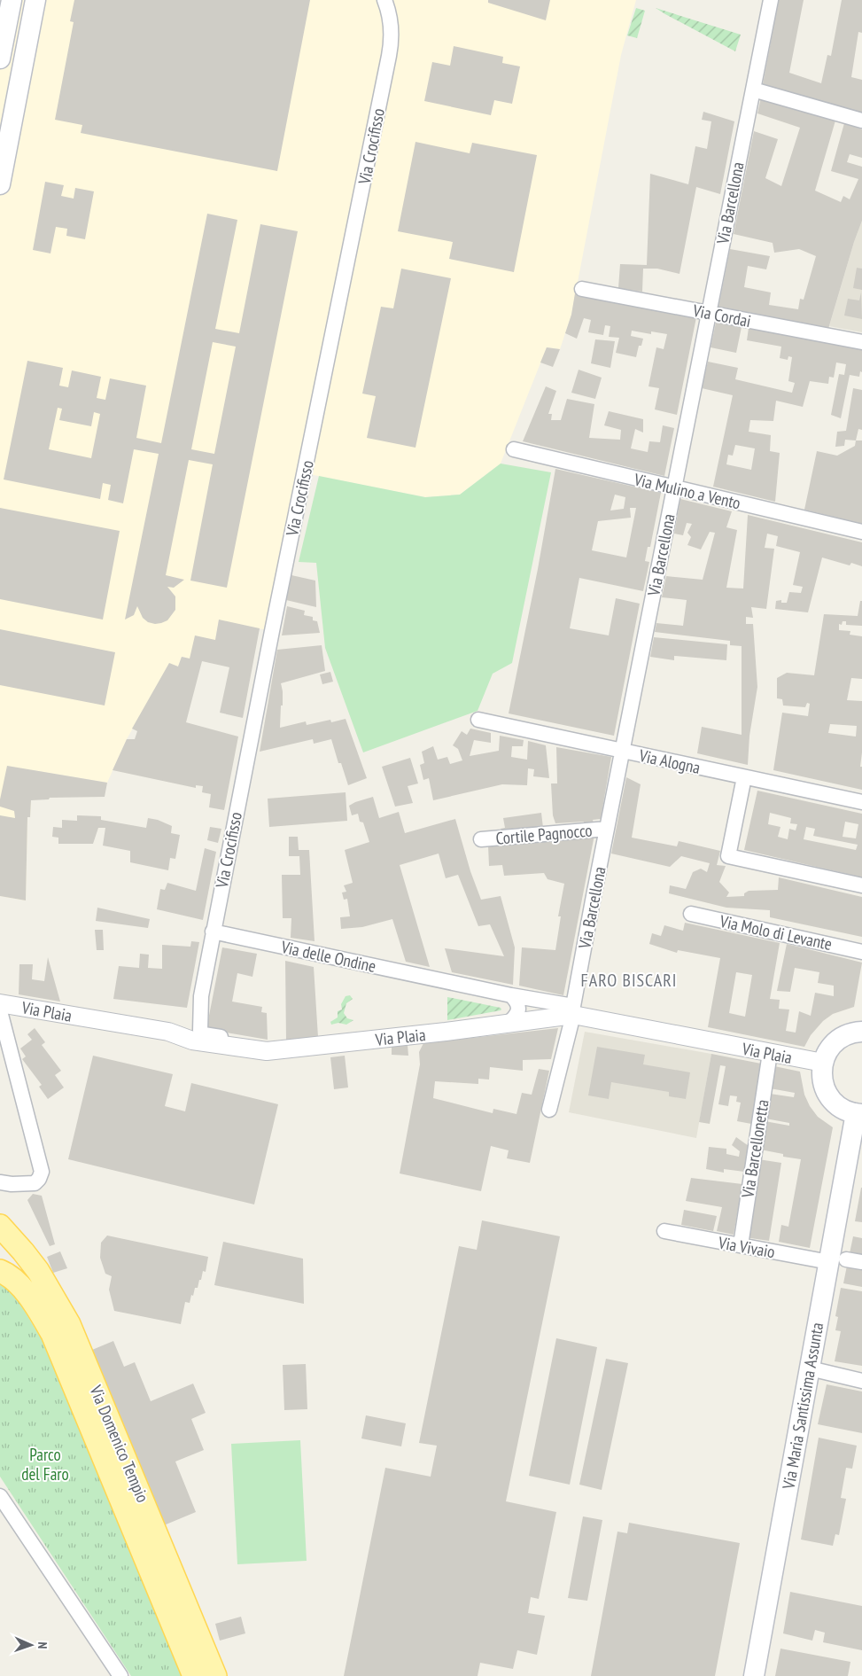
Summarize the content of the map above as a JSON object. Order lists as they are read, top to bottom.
{
  "streets": {
    "main road": ["Via Maria Santissima Assunta", "Via Domenico Tempio"],
    "street": [
      "Via Crocifisso",
      "Via Barcellona",
      "Via Cordai",
      "Via Mulino a Vento",
      "Via Alogna",
      "Cortile Pagnocco",
      "Via Molo di Levante",
      "Via delle Ondine",
      "Via Plaia",
      "Via Barcellonetta",
      "Via Vivaio"
    ]
  },
  "crossings": [
    ["Via Crocifisso", "Via delle Ondine"],
    ["Via Barcellona", "Via Cordai"],
    ["Via Barcellona", "Via Mulino a Vento"],
    ["Via Barcellona", "Via Alogna"],
    ["Via Barcellona", "Cortile Pagnocco"],
    ["Via Barcellona", "Via delle Ondine"],
    ["Via Barcellona", "Via Plaia"],
    ["Via delle Ondine", "Via Plaia"],
    ["Via Plaia", "Via Barcellonetta"],
    ["Via Barcellonetta", "Via Vivaio"],
    ["Via Vivaio", "Via Maria Santissima Assunta"]
  ],
  "districts": ["FARO BISCARI"],
  "parks": ["Parco del Faro"],
  "north": "right"
}
